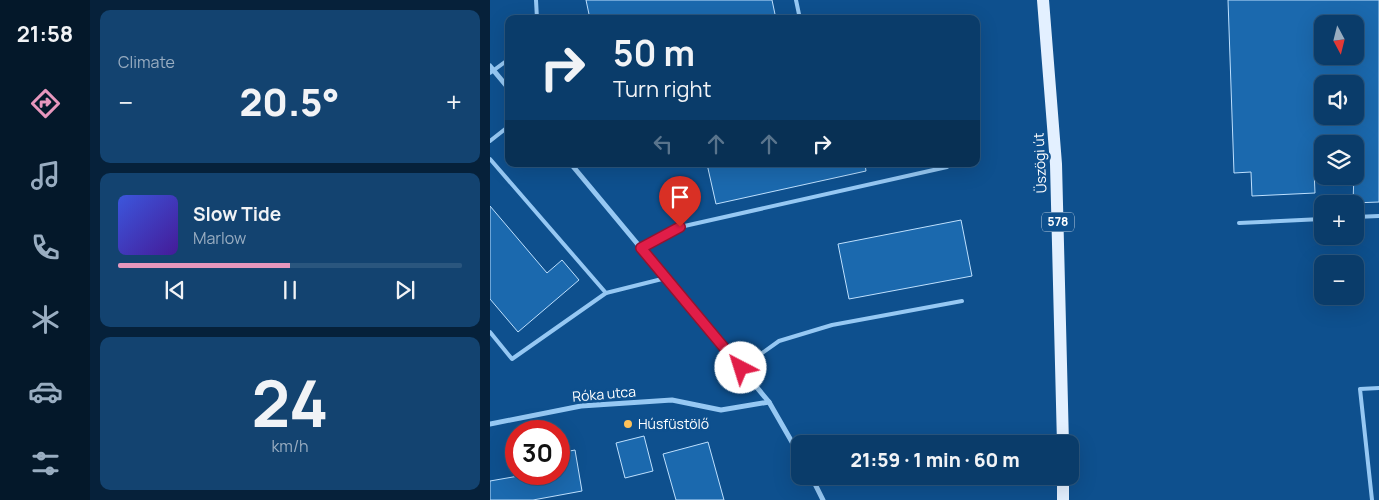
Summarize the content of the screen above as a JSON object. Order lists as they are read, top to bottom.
{
  "streets": {
    "main road": ["Üszögi út", "578"],
    "street": ["Róka utca"]
  },
  "places": ["Húsfüstölő"],
  "north": "bottom",
  "page": {
    "tabs": "21:58",
    "tile": [
      "Climate",
      ["24", "km/h"]
    ],
    "map_buttons": ["+", "−"],
    "turn": ["50 m", "Turn right"],
    "heat": ["−", "20.5°", "+"],
    "song": ["Slow Tide", "Marlow"],
    "limit": "30",
    "trip": "21:59 · 1 min · 60 m"
  }
}
